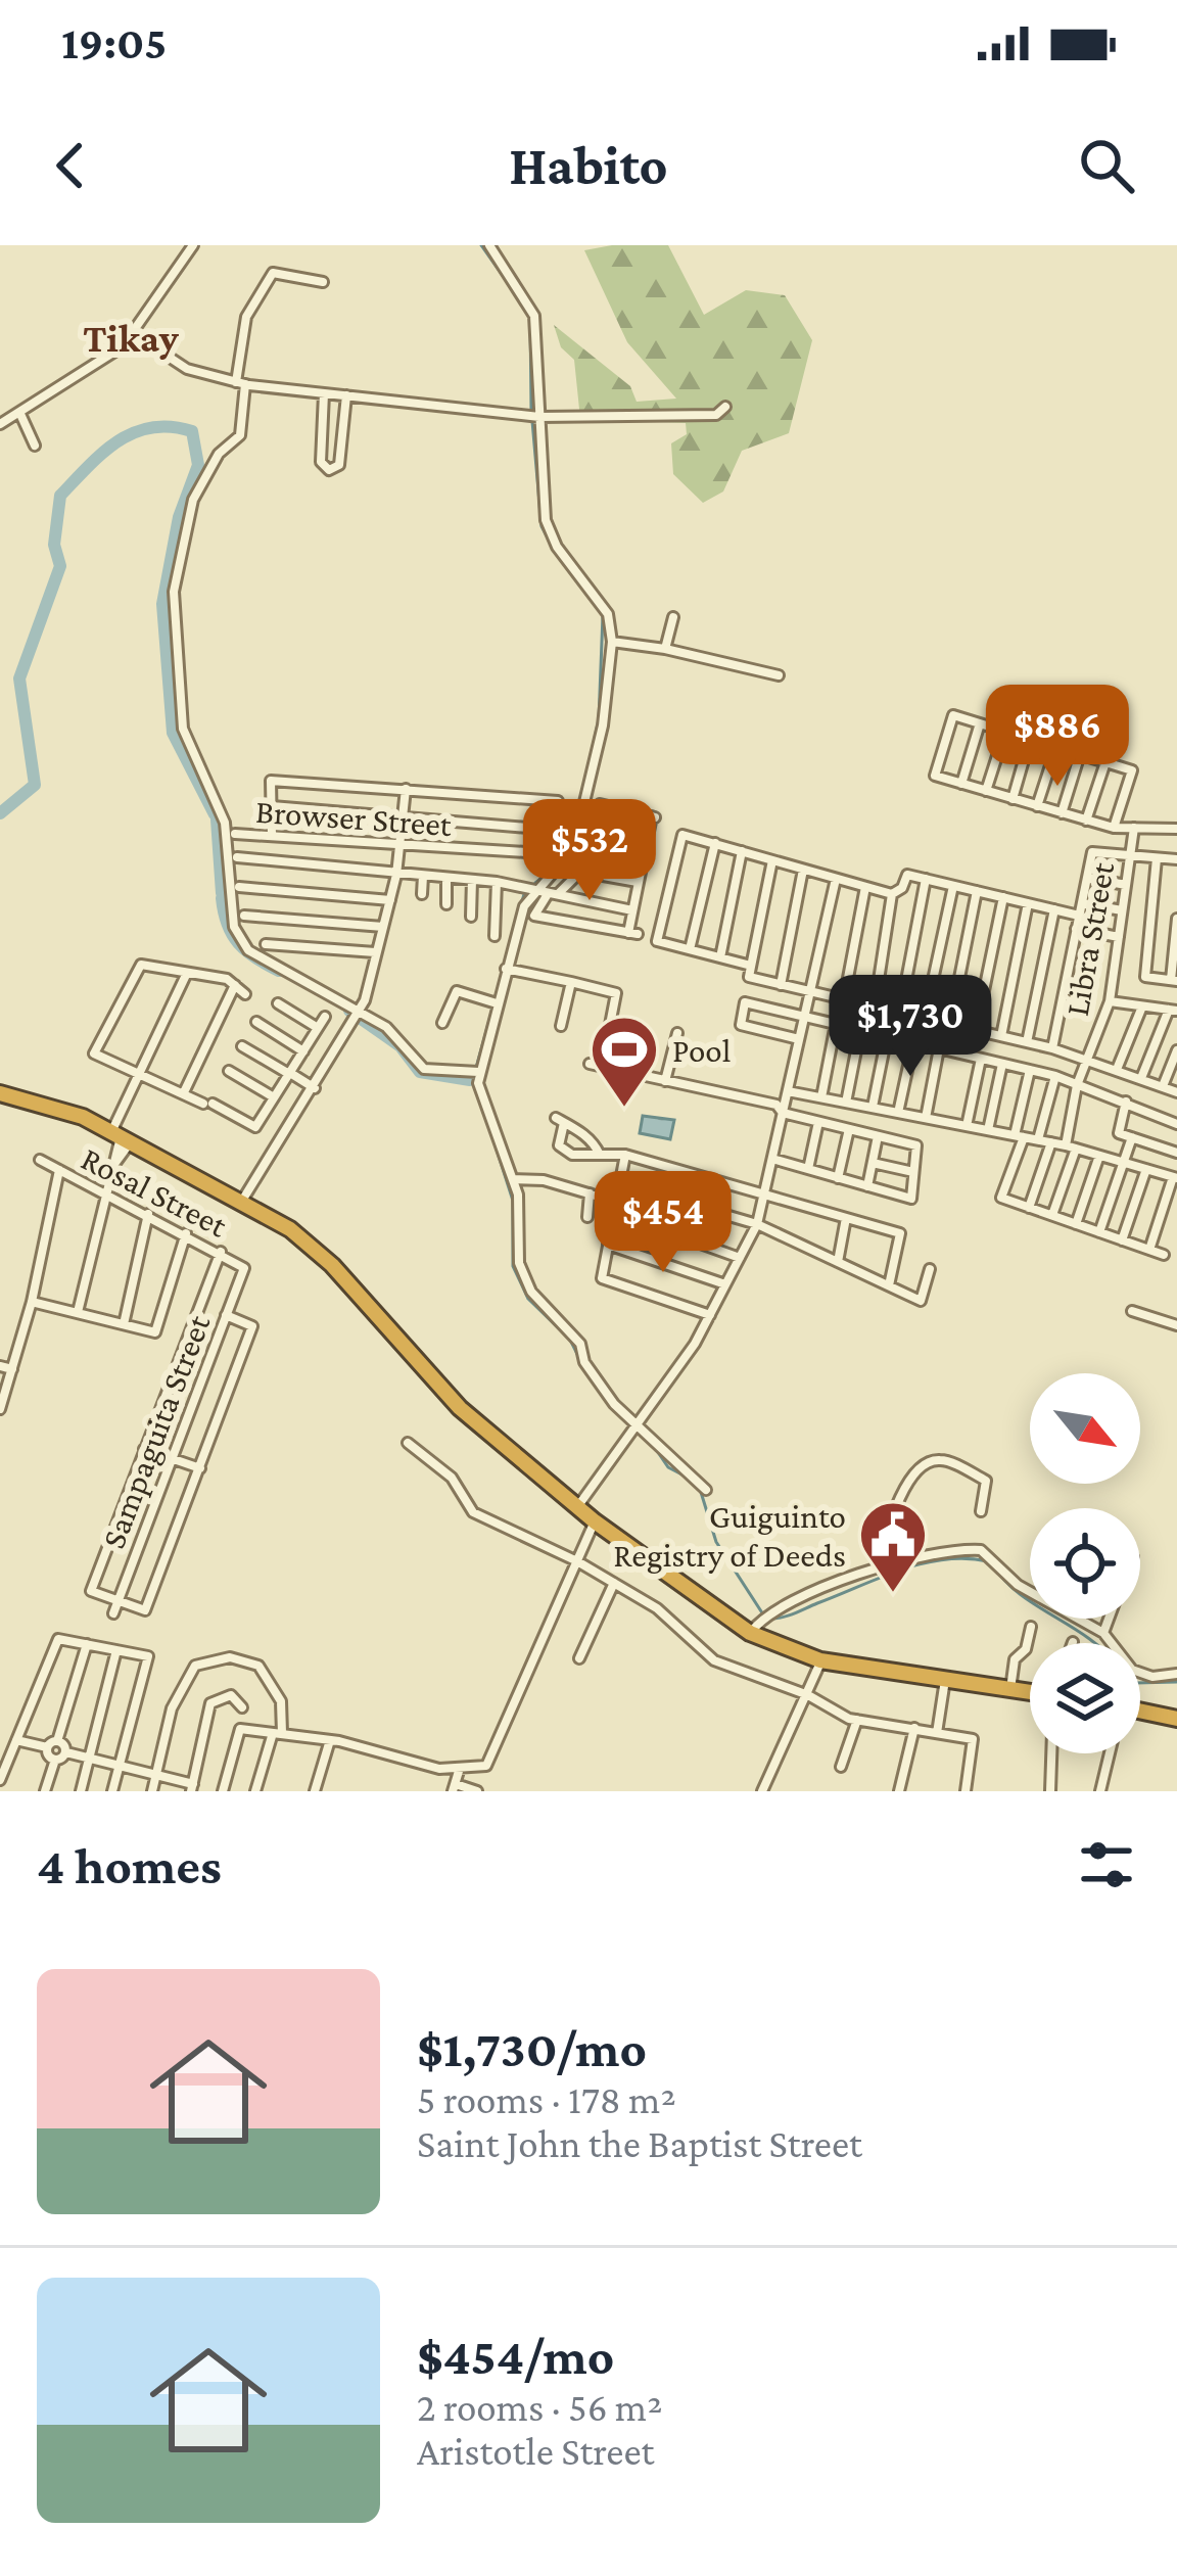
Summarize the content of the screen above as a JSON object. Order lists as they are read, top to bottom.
{
  "streets": {
    "street": [
      "Browser Street",
      "Libra Street",
      "Rosal Street",
      "Sampaguita Street"
    ]
  },
  "crossings": [
    ["Rosal Street", "Sampaguita Street"]
  ],
  "districts": ["Tikay"],
  "places": {
    "sports": ["Pool"],
    "public building": ["Guiguinto Registry of Deeds"]
  },
  "north": "bottom right",
  "page": {
    "status": "19:05",
    "header": "Habito",
    "price": [
      "$886",
      "$532",
      "$1,730",
      "$454"
    ],
    "heading": "4 homes",
    "list": [
      {
        "name": "$1,730/mo",
        "note": "5 rooms · 178 m² · Saint John the Baptist Street"
      },
      {
        "name": "$454/mo",
        "note": "2 rooms · 56 m² · Aristotle Street"
      }
    ]
  }
}
